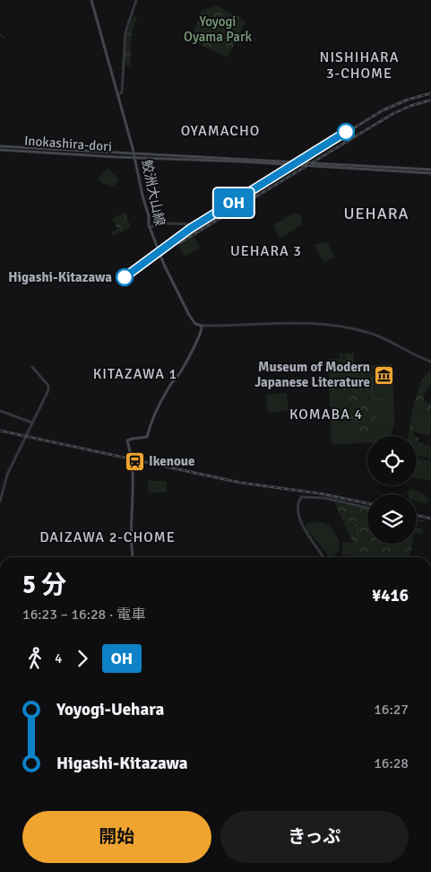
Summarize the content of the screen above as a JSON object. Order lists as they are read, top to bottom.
{
  "streets": {
    "main road": ["Inokashira-dori", "鮫洲大山線"]
  },
  "crossings": [
    ["Inokashira-dori", "鮫洲大山線"]
  ],
  "districts": [
    "NISHIHARA 3-CHOME",
    "OYAMACHO",
    "UEHARA",
    "UEHARA 3",
    "KITAZAWA 1",
    "KOMABA 4",
    "DAIZAWA 2-CHOME"
  ],
  "parks": ["Yoyogi Oyama Park"],
  "places": {
    "other": ["Higashi-Kitazawa"],
    "museum": ["Museum of Modern Japanese Literature"],
    "station": ["Ikenoue"]
  },
  "page": {
    "on_map": "OH",
    "heading": ["5 分", "16:23 – 16:28 · 電車", "¥416"],
    "legs": ["4", "OH"],
    "list": [
      {
        "name": "Yoyogi-Uehara",
        "value": "16:27"
      },
      {
        "name": "Higashi-Kitazawa",
        "value": "16:28"
      }
    ],
    "buttons": ["開始", "きっぷ"]
  }
}
